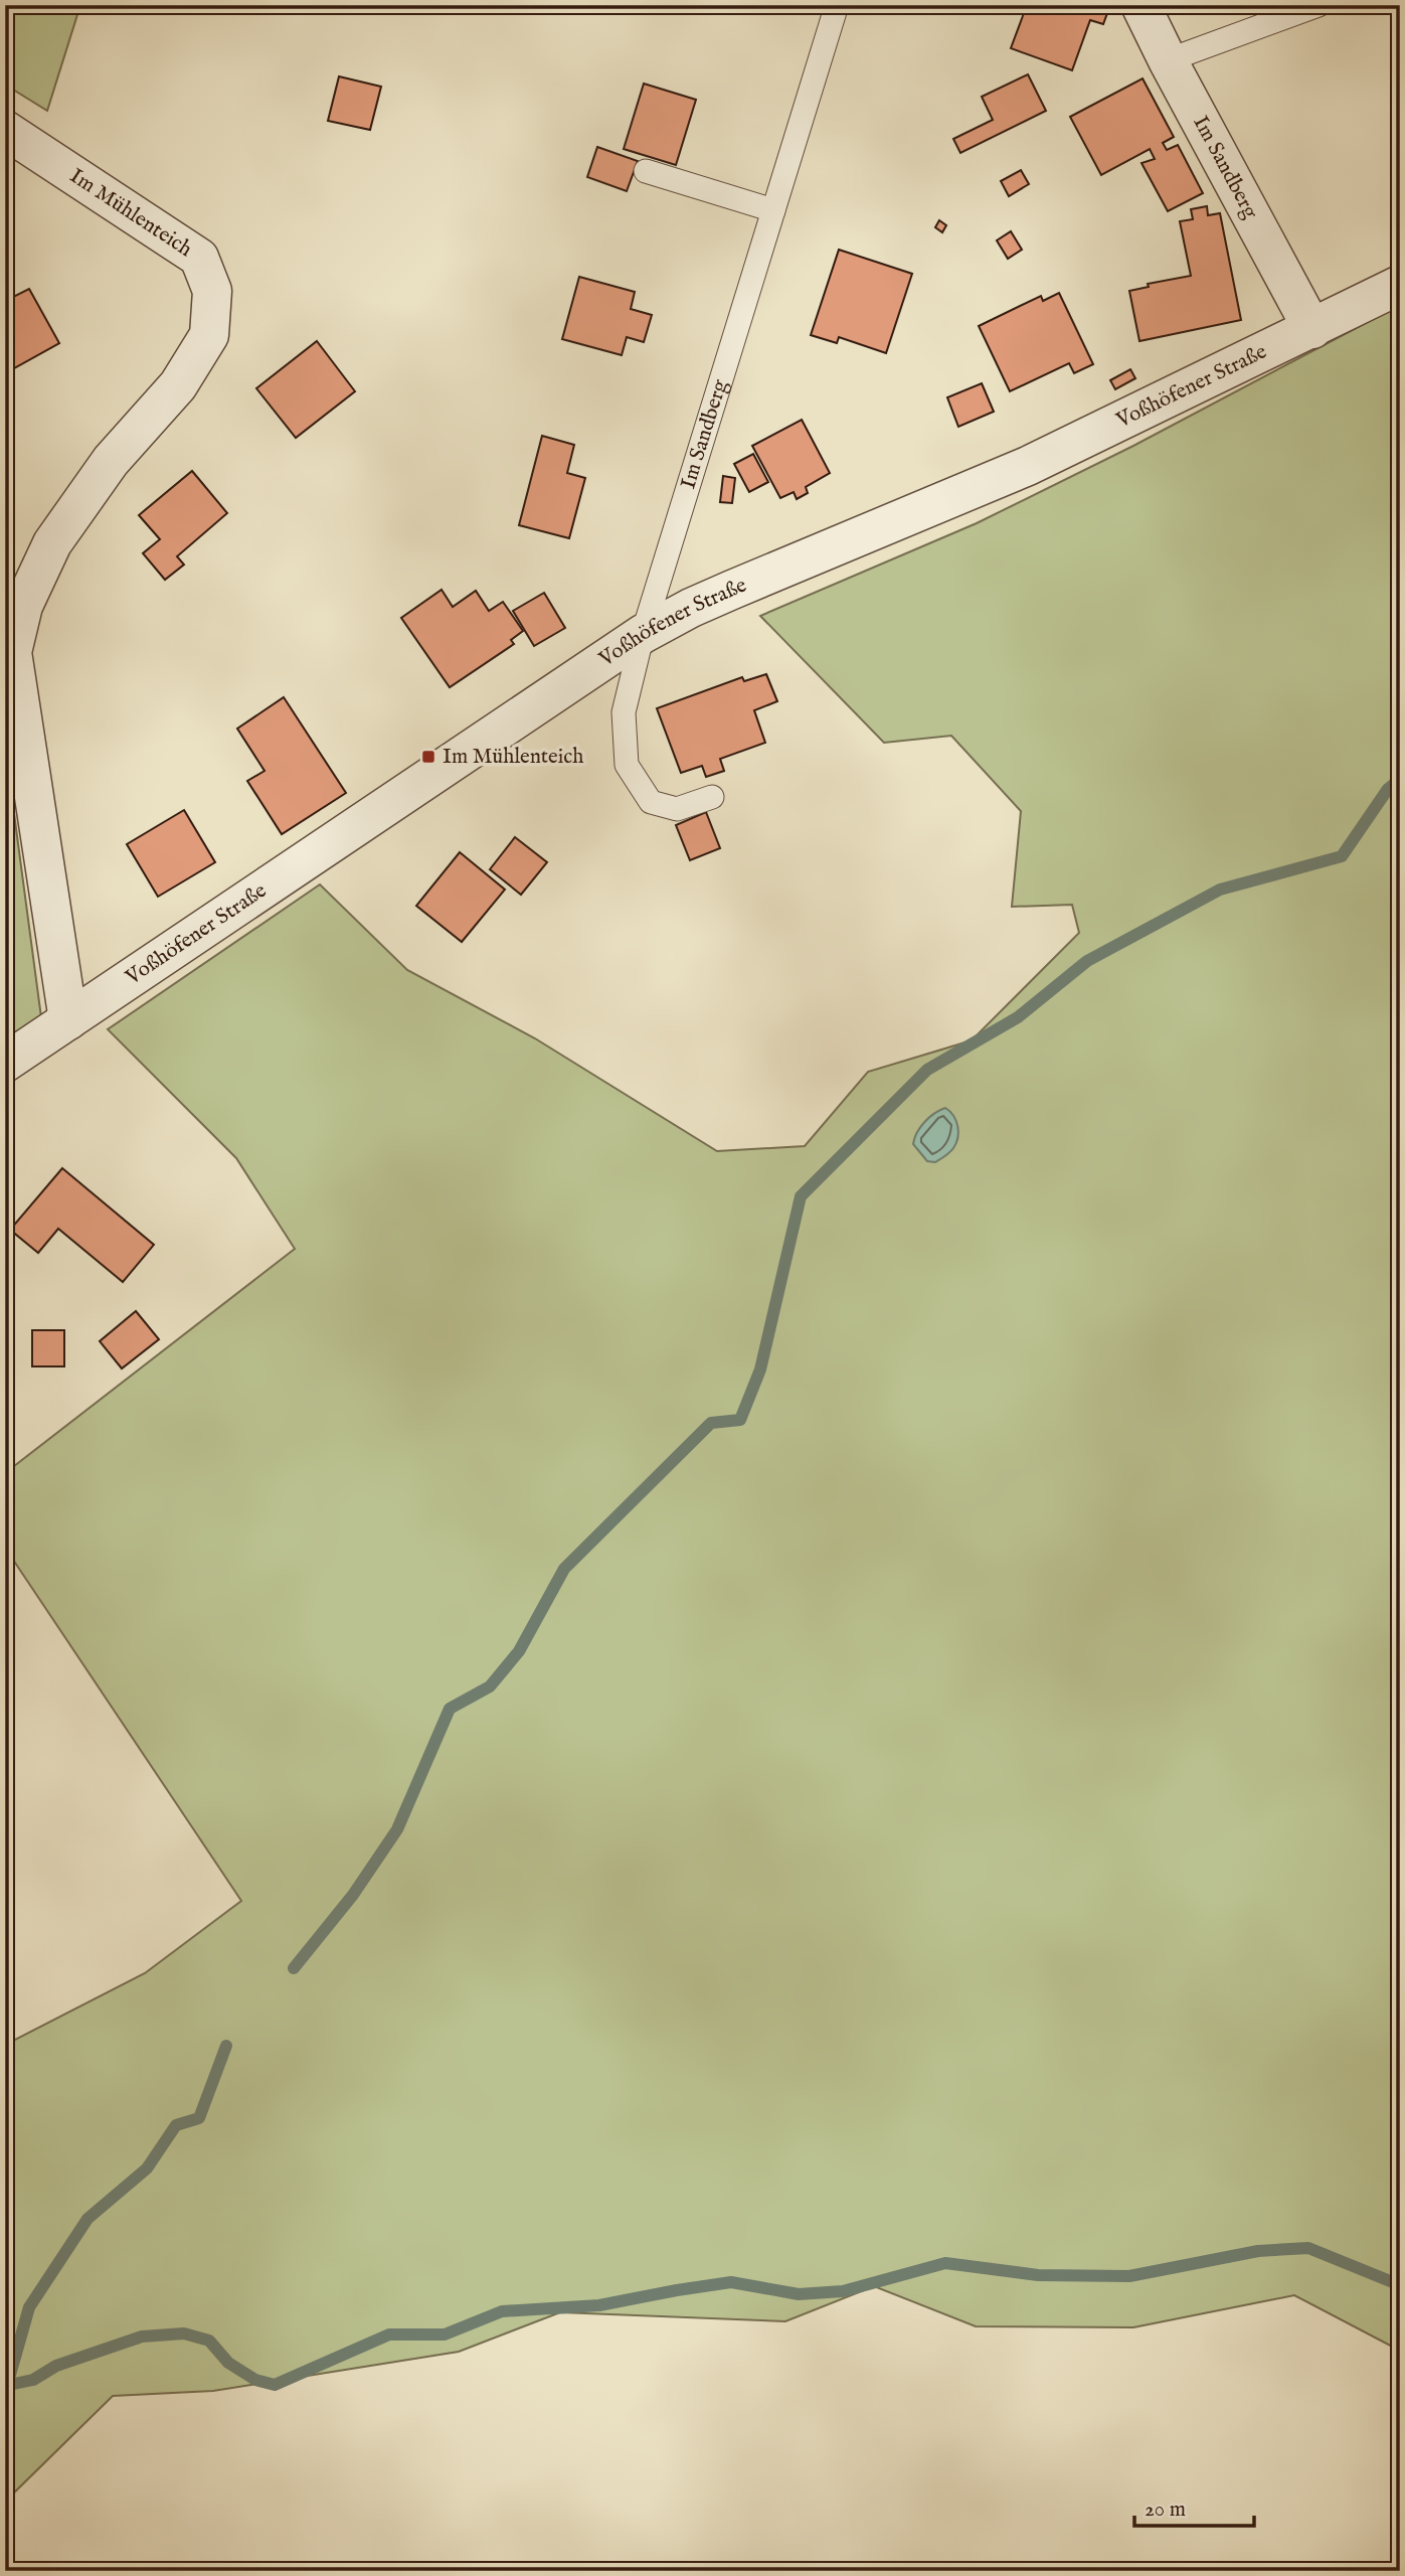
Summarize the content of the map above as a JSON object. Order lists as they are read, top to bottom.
{
  "streets": {
    "street": ["Im Sandberg", "Im Mühlenteich", "Voßhöfener Straße"]
  },
  "crossings": [
    ["Im Sandberg", "Voßhöfener Straße"],
    ["Im Mühlenteich", "Voßhöfener Straße"]
  ],
  "places": {
    "transit": ["Im Mühlenteich"]
  },
  "scale_bar": "20 m"
}
